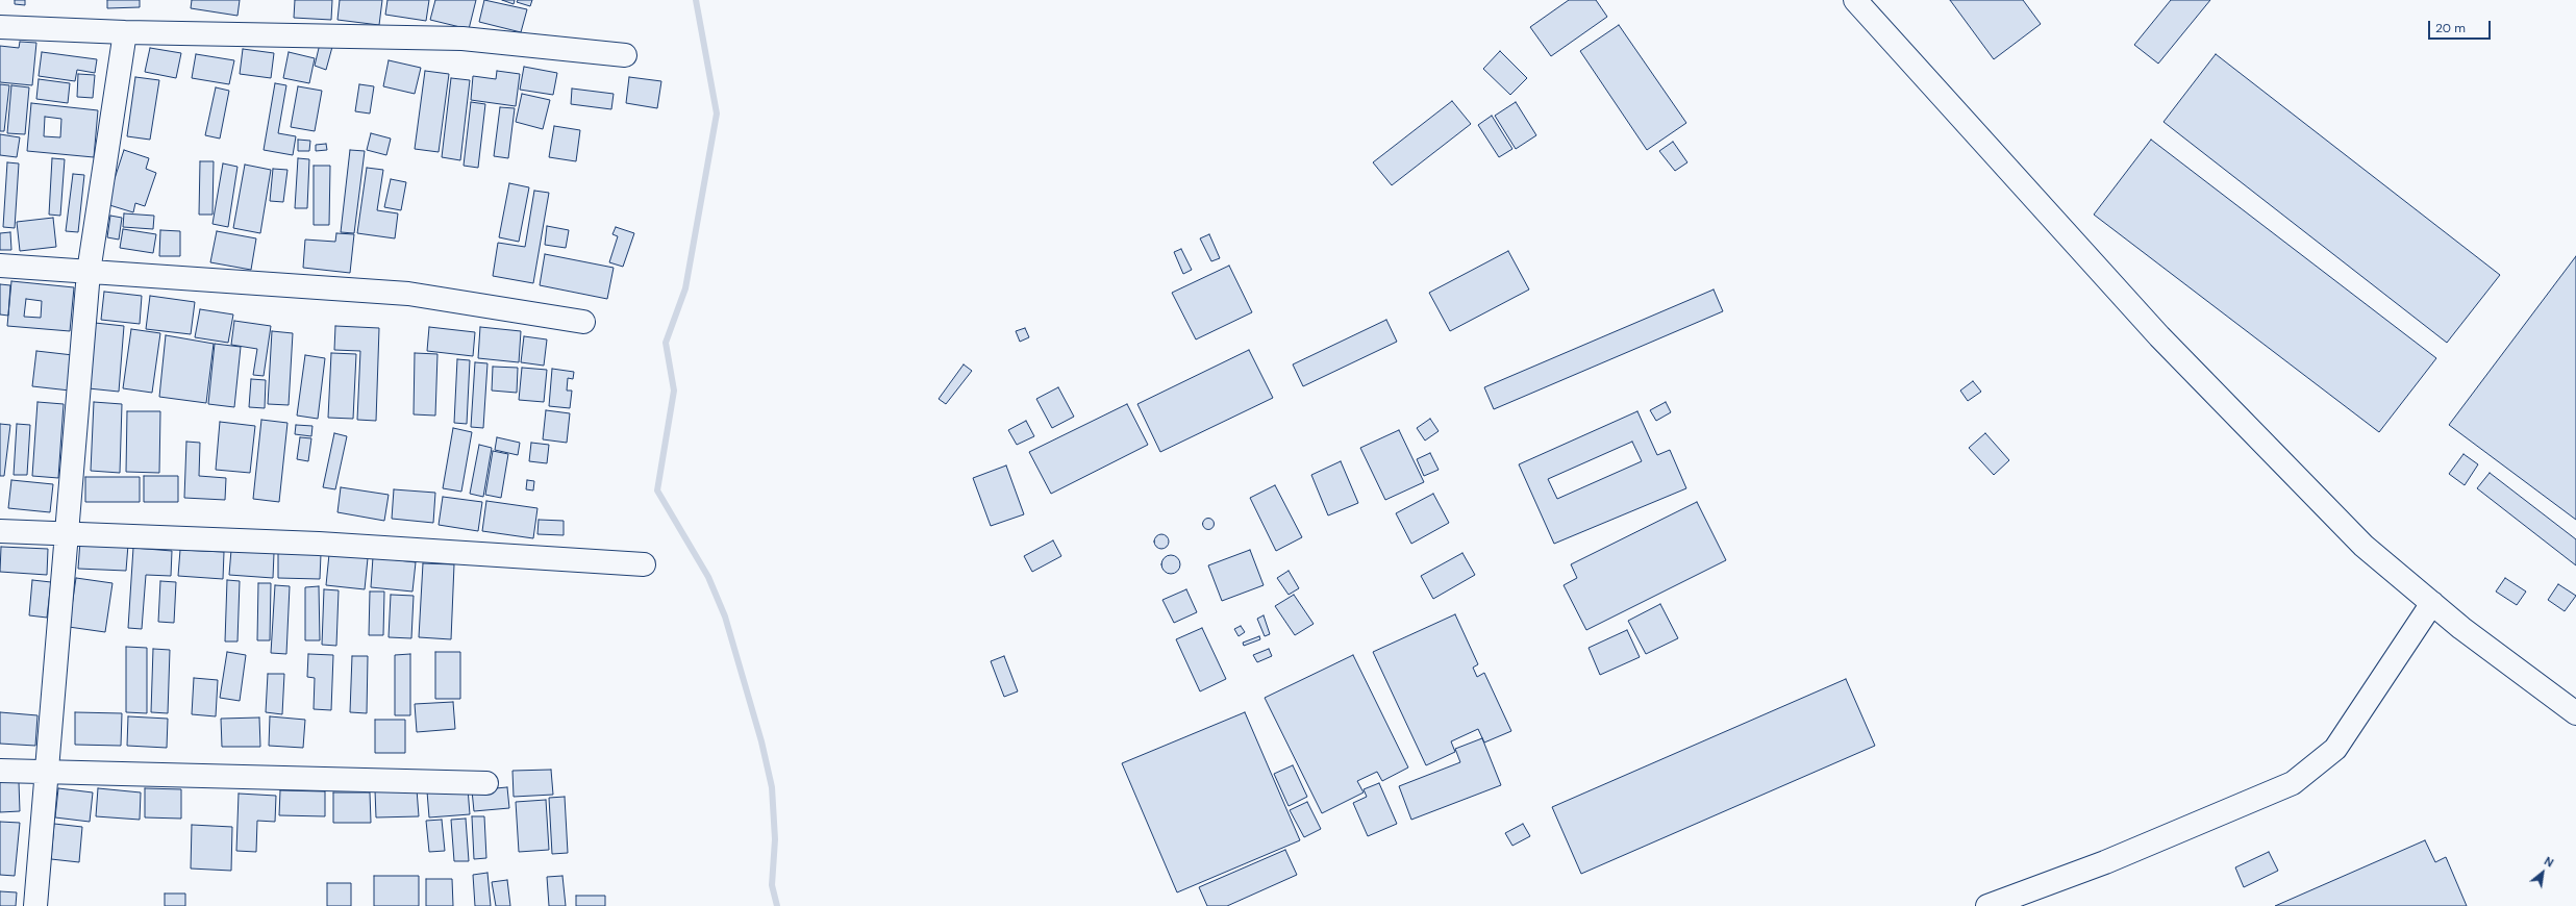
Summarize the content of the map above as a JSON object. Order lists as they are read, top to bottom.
{
  "scale_bar": "20 m",
  "north": "top right"
}
